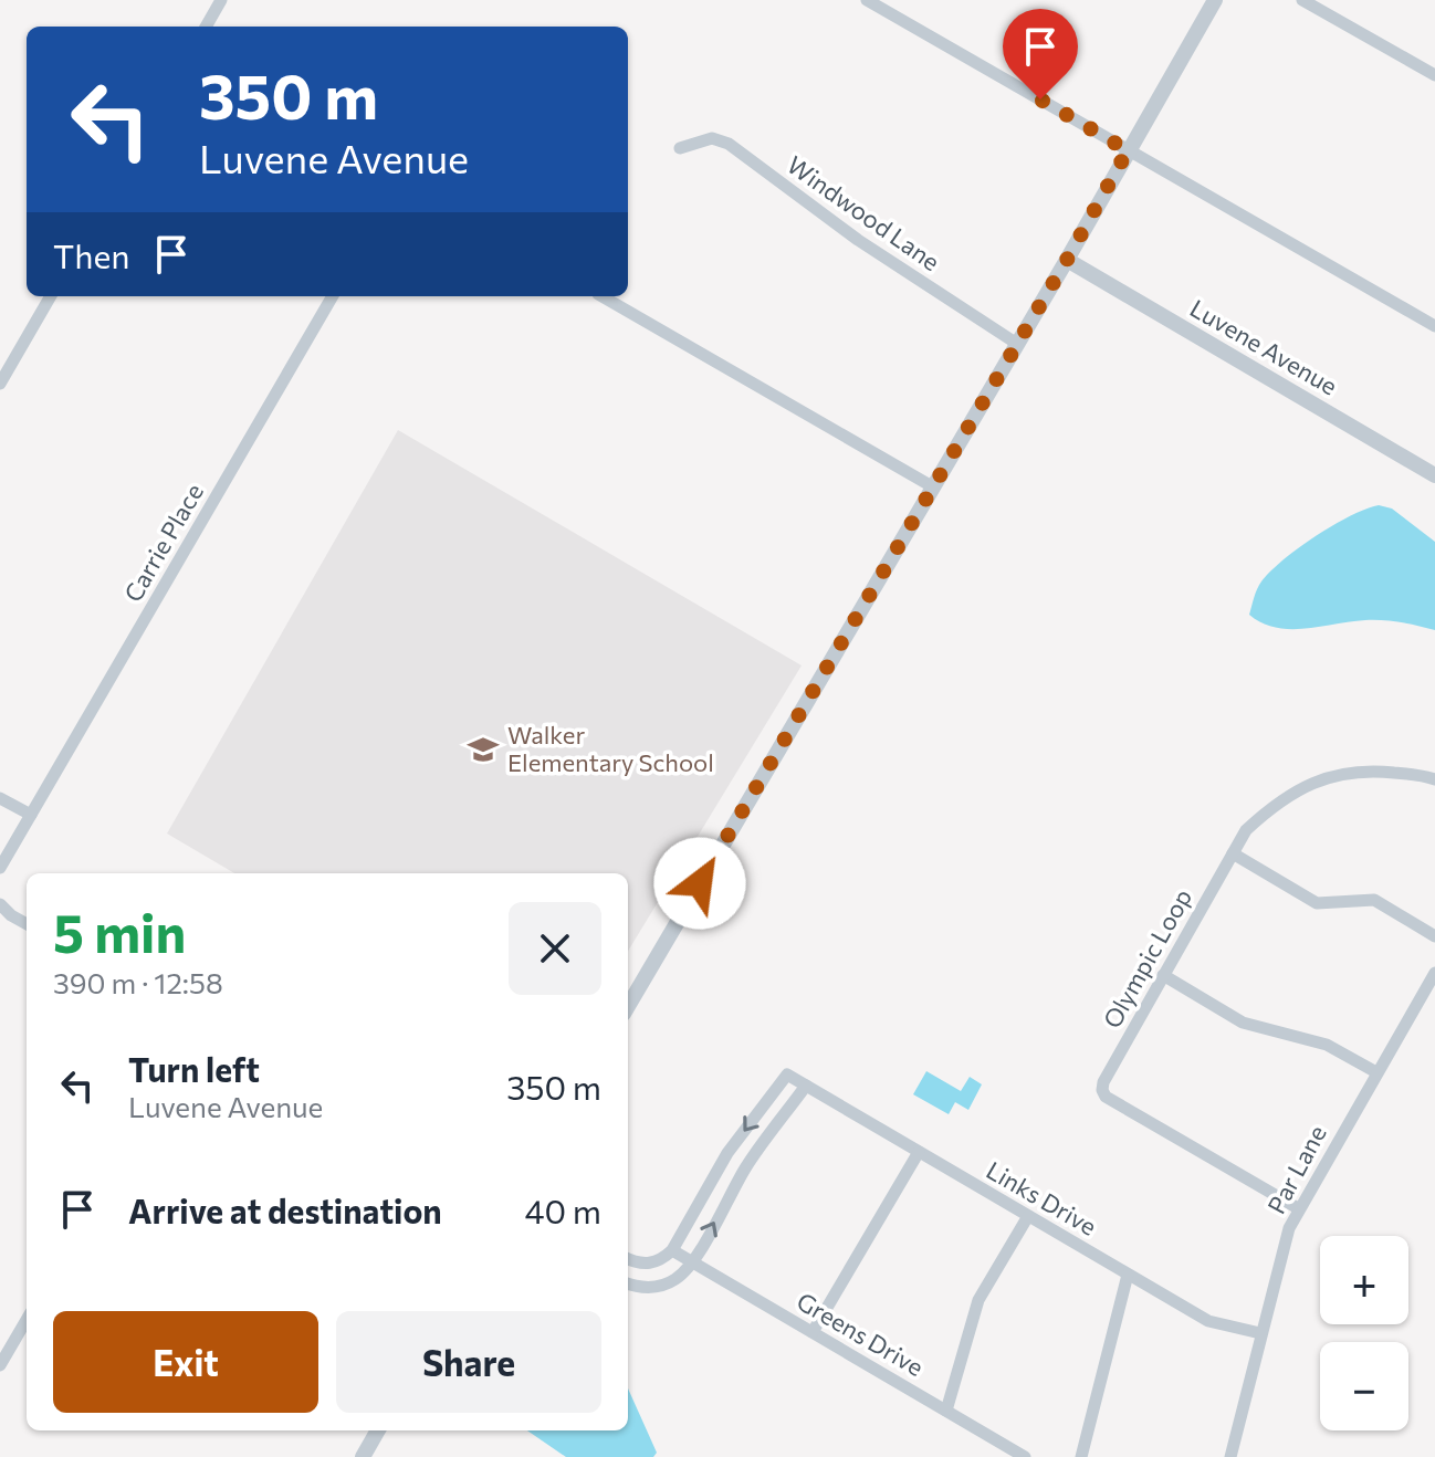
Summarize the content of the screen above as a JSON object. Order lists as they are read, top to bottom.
{
  "streets": {
    "street": [
      "Windwood Lane",
      "Luvene Avenue",
      "Carrie Place",
      "Olympic Loop",
      "Par Lane",
      "Links Drive",
      "Greens Drive"
    ]
  },
  "crossings": [
    ["Olympic Loop", "Par Lane"],
    ["Par Lane", "Links Drive"]
  ],
  "places": {
    "school or university": ["Walker Elementary School"]
  },
  "page": {
    "turn": ["350 m", "Luvene Avenue"],
    "then": "Then",
    "heading": ["5 min", "390 m · 12:58"],
    "list": [
      {
        "name": "Turn left",
        "note": "Luvene Avenue",
        "value": "350 m"
      },
      {
        "name": "Arrive at destination",
        "value": "40 m"
      }
    ],
    "map_buttons": ["+", "−"],
    "buttons": ["Exit", "Share"]
  }
}
